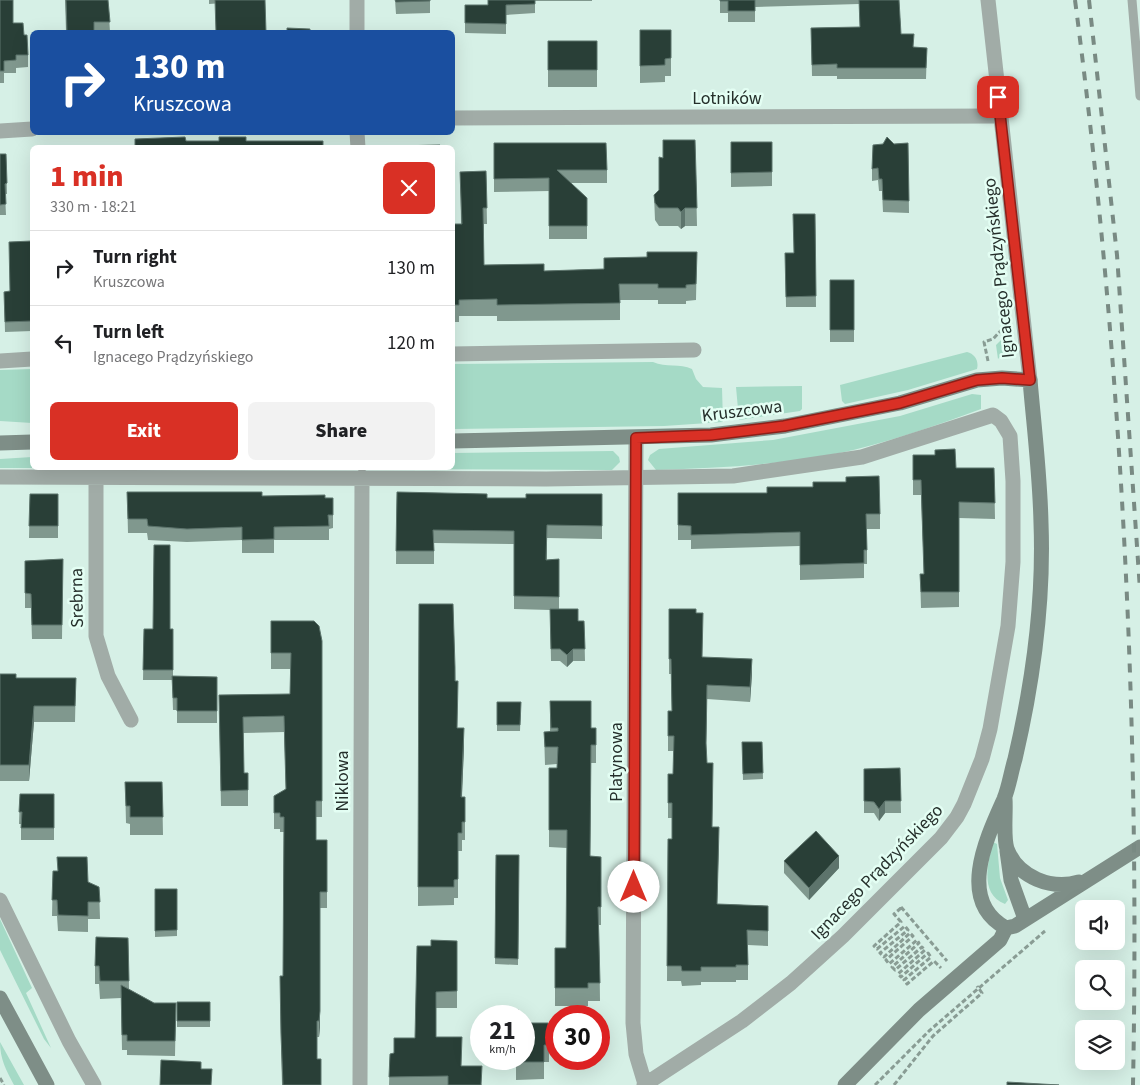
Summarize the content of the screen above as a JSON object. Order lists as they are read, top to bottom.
{
  "streets": {
    "main road": ["Ignacego Prądzyńskiego", "Kruszcowa"],
    "street": [
      "Lotników",
      "Srebrna",
      "Platynowa",
      "Niklowa"
    ]
  },
  "crossings": [
    ["Lotników", "Ignacego Prądzyńskiego"],
    ["Ignacego Prądzyńskiego", "Kruszcowa"],
    ["Ignacego Prądzyńskiego", "Platynowa"],
    ["Kruszcowa", "Platynowa"]
  ],
  "page": {
    "turn": ["130 m", "Kruszcowa"],
    "heading": ["1 min", "330 m · 18:21"],
    "list": [
      {
        "name": "Turn right",
        "note": "Kruszcowa",
        "value": "130 m"
      },
      {
        "name": "Turn left",
        "note": "Ignacego Prądzyńskiego",
        "value": "120 m"
      }
    ],
    "buttons": ["Exit", "Share"],
    "speed": "21 km/h",
    "limit": "30"
  }
}
